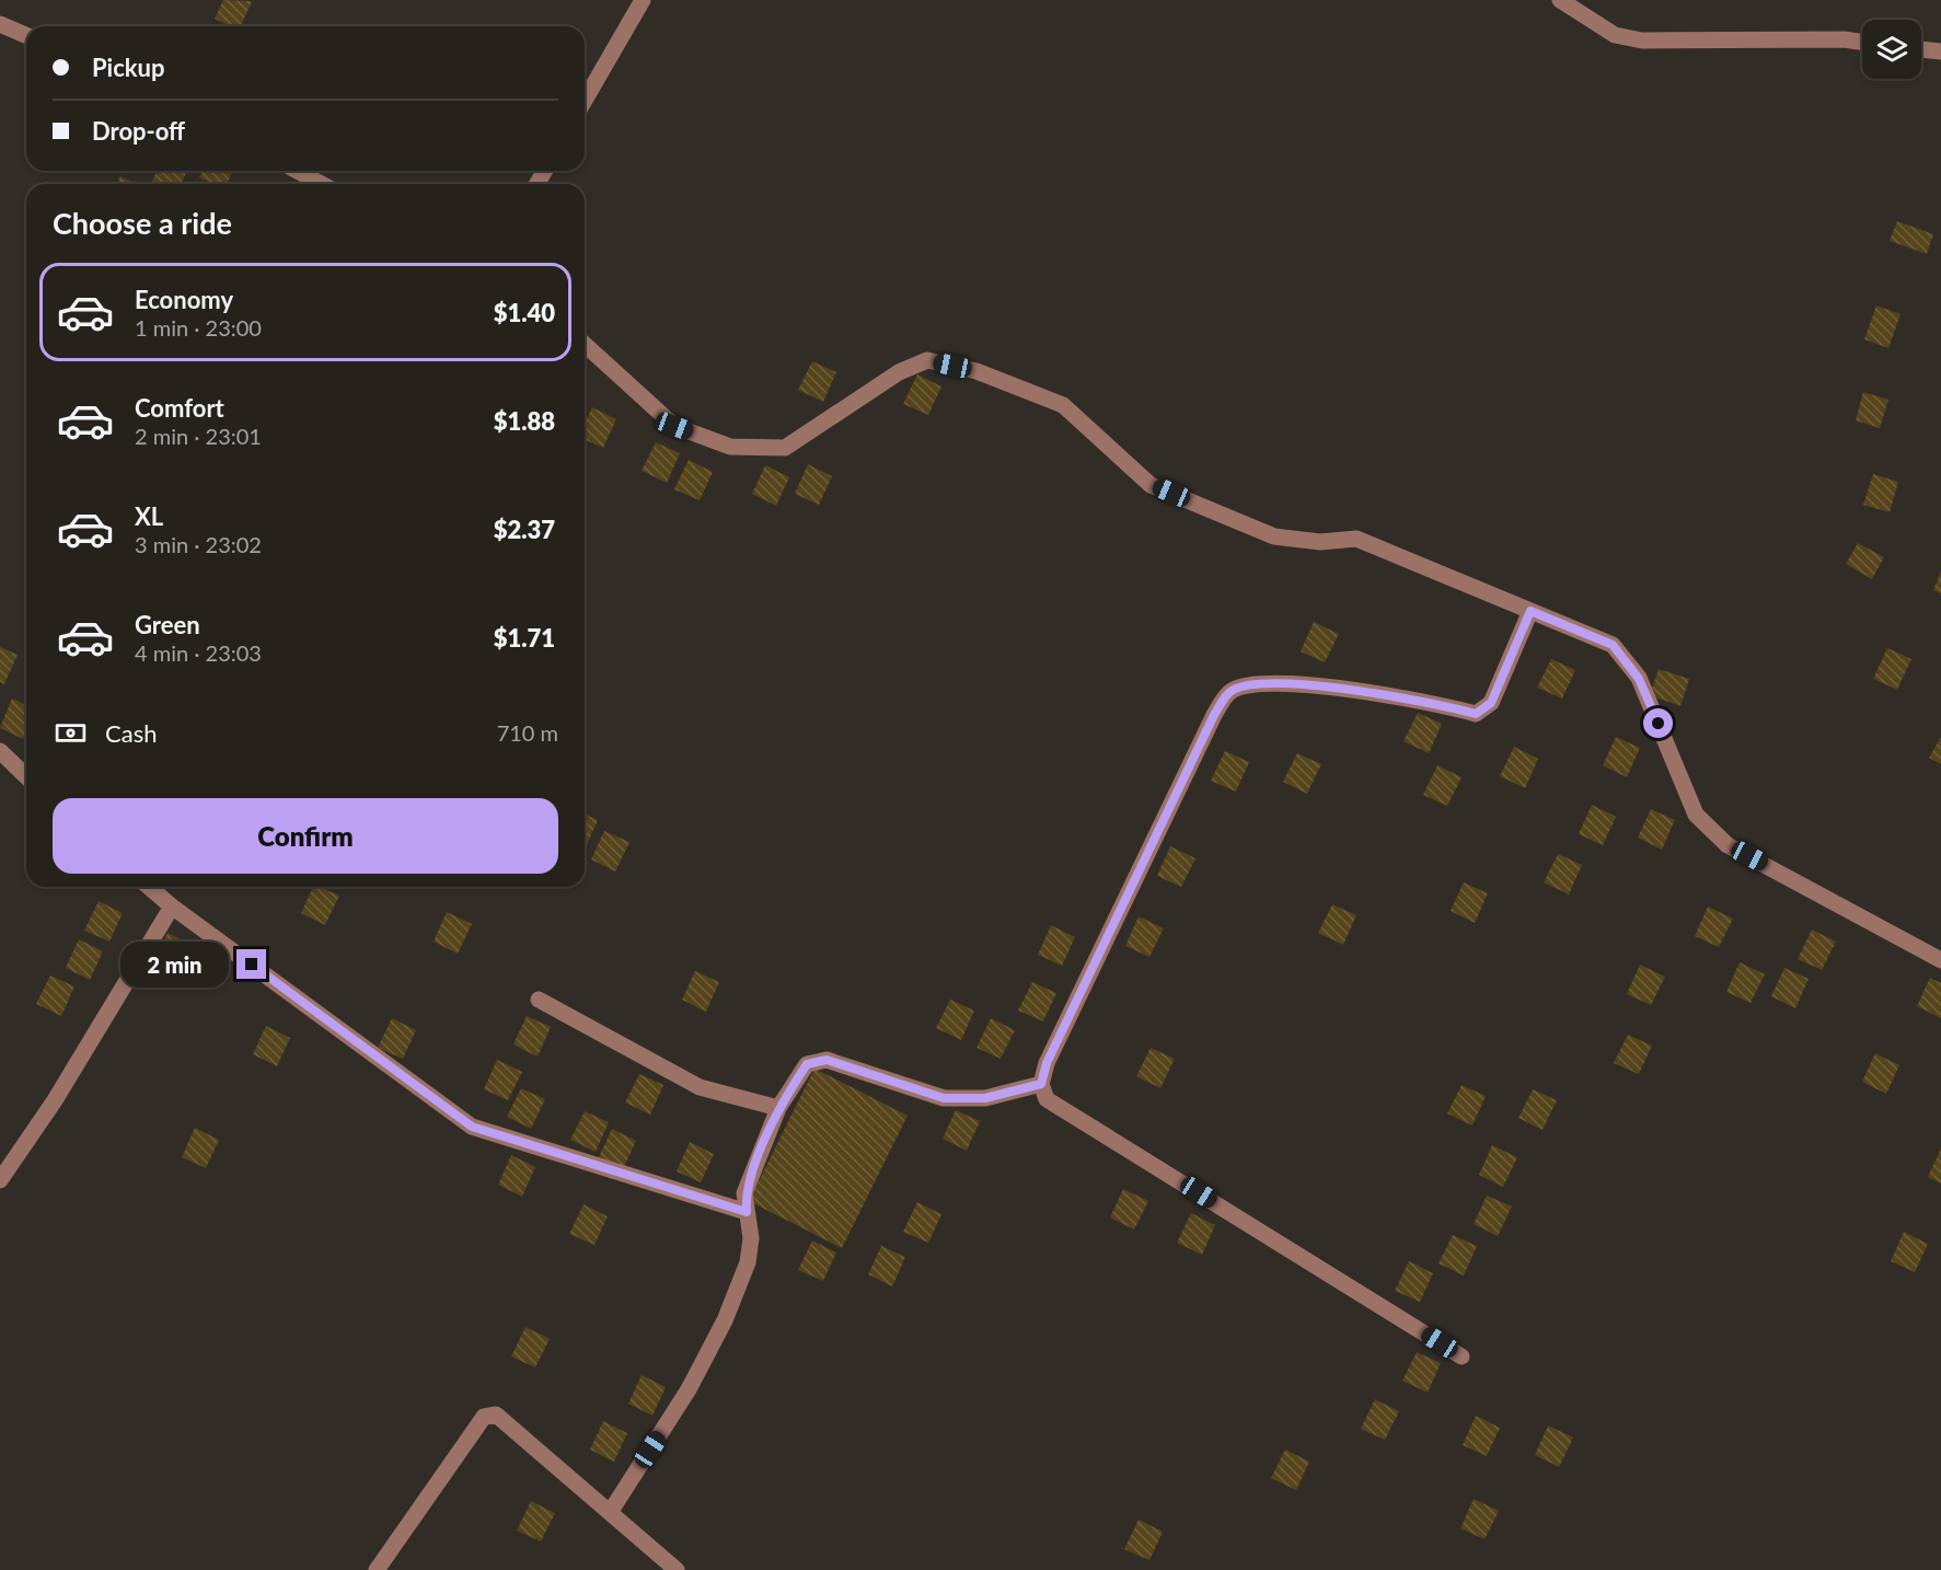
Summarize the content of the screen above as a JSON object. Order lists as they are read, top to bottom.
{
  "page": {
    "banner": ["Pickup", "Drop-off"],
    "heading": "Choose a ride",
    "list": [
      {
        "name": "Economy",
        "note": "1 min · 23:00",
        "value": "$1.40"
      },
      {
        "name": "Comfort",
        "note": "2 min · 23:01",
        "value": "$1.88"
      },
      {
        "name": "XL",
        "note": "3 min · 23:02",
        "value": "$2.37"
      },
      {
        "name": "Green",
        "note": "4 min · 23:03",
        "value": "$1.71"
      }
    ],
    "pay": ["Cash", "710 m"],
    "buttons": "Confirm",
    "bubble": "2 min"
  }
}
